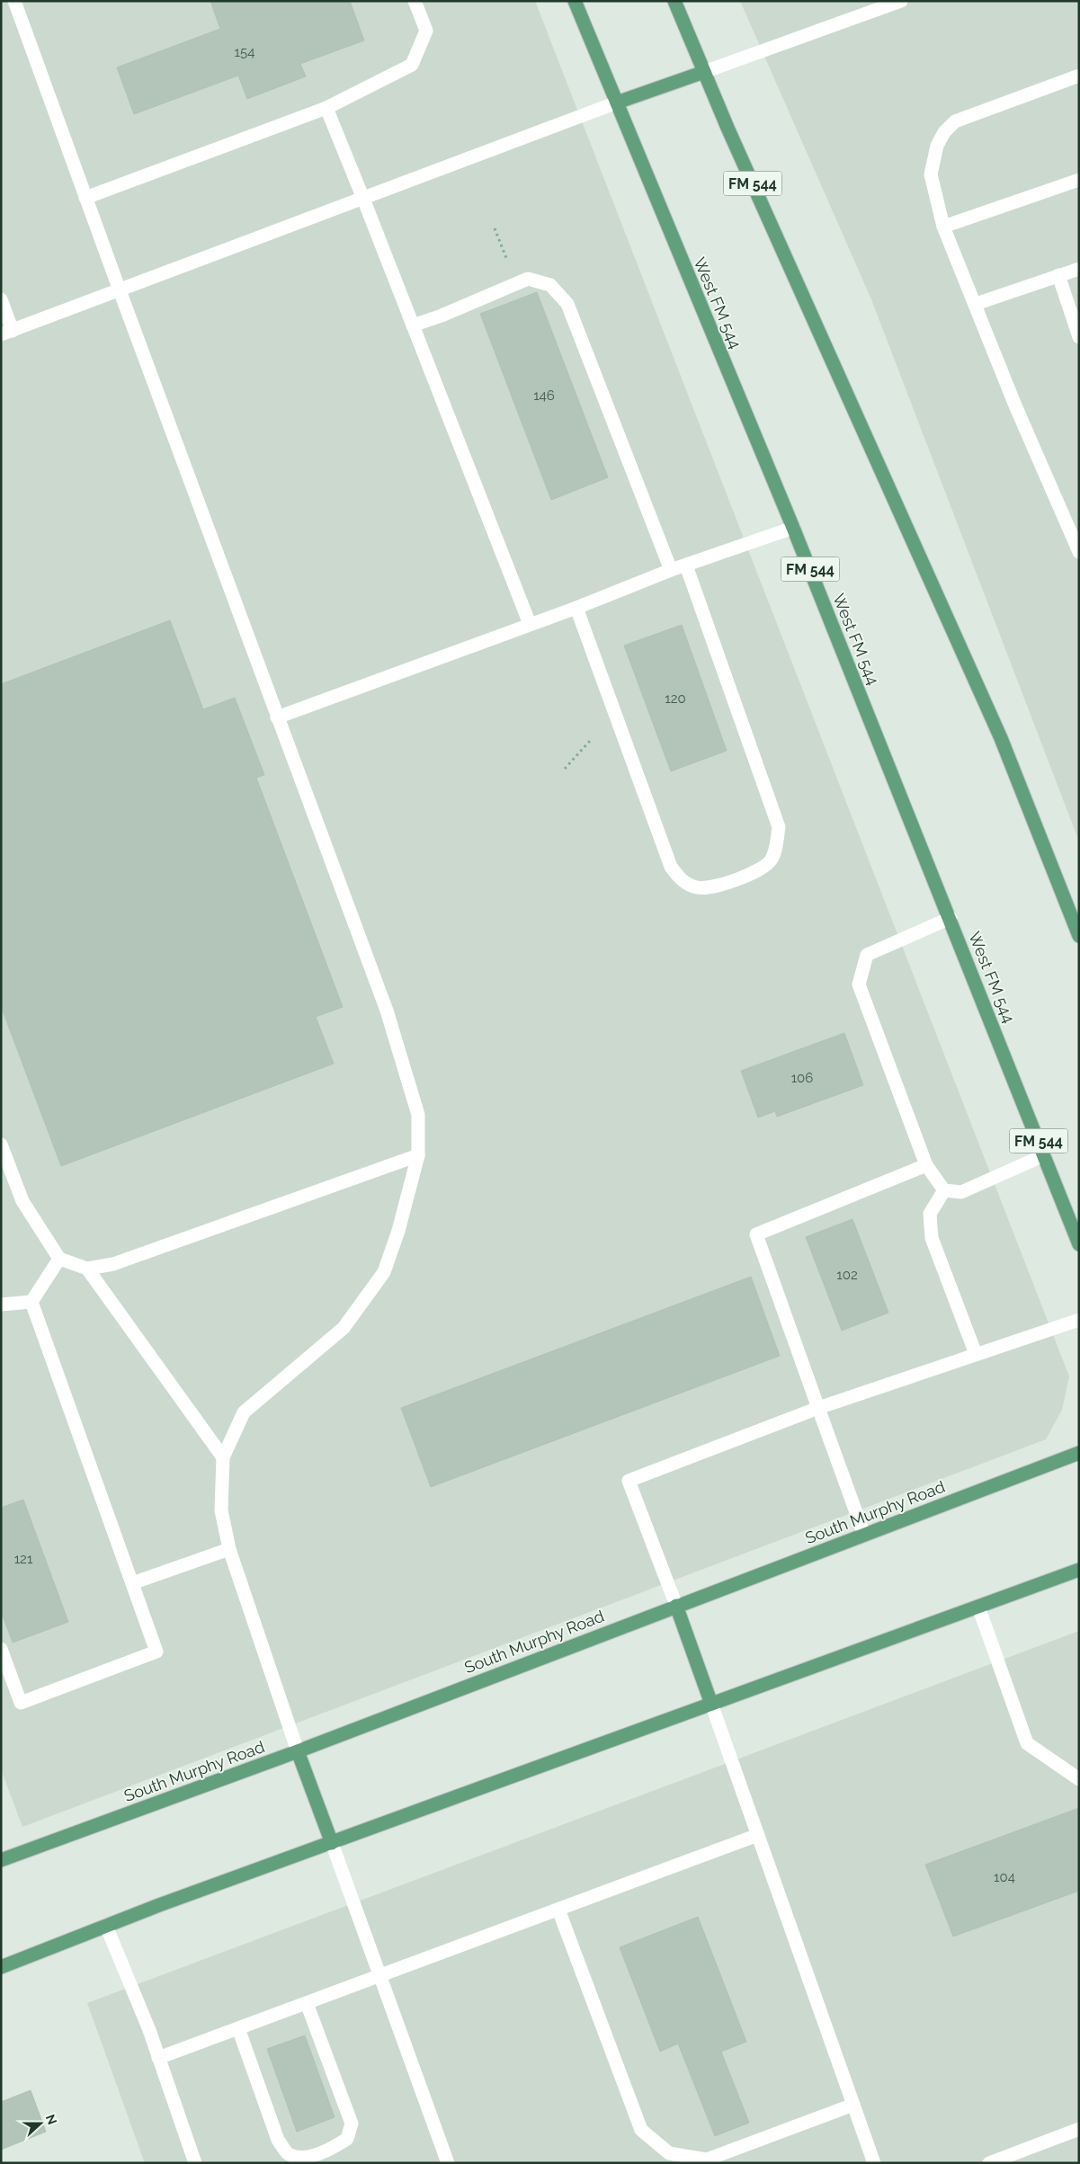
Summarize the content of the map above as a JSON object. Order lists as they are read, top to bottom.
{
  "streets": {
    "main road": ["FM 544", "West FM 544", "South Murphy Road"]
  },
  "house_numbers": [
    "154",
    "146",
    "120",
    "106",
    "102",
    "121",
    "104"
  ],
  "north": "right"
}
